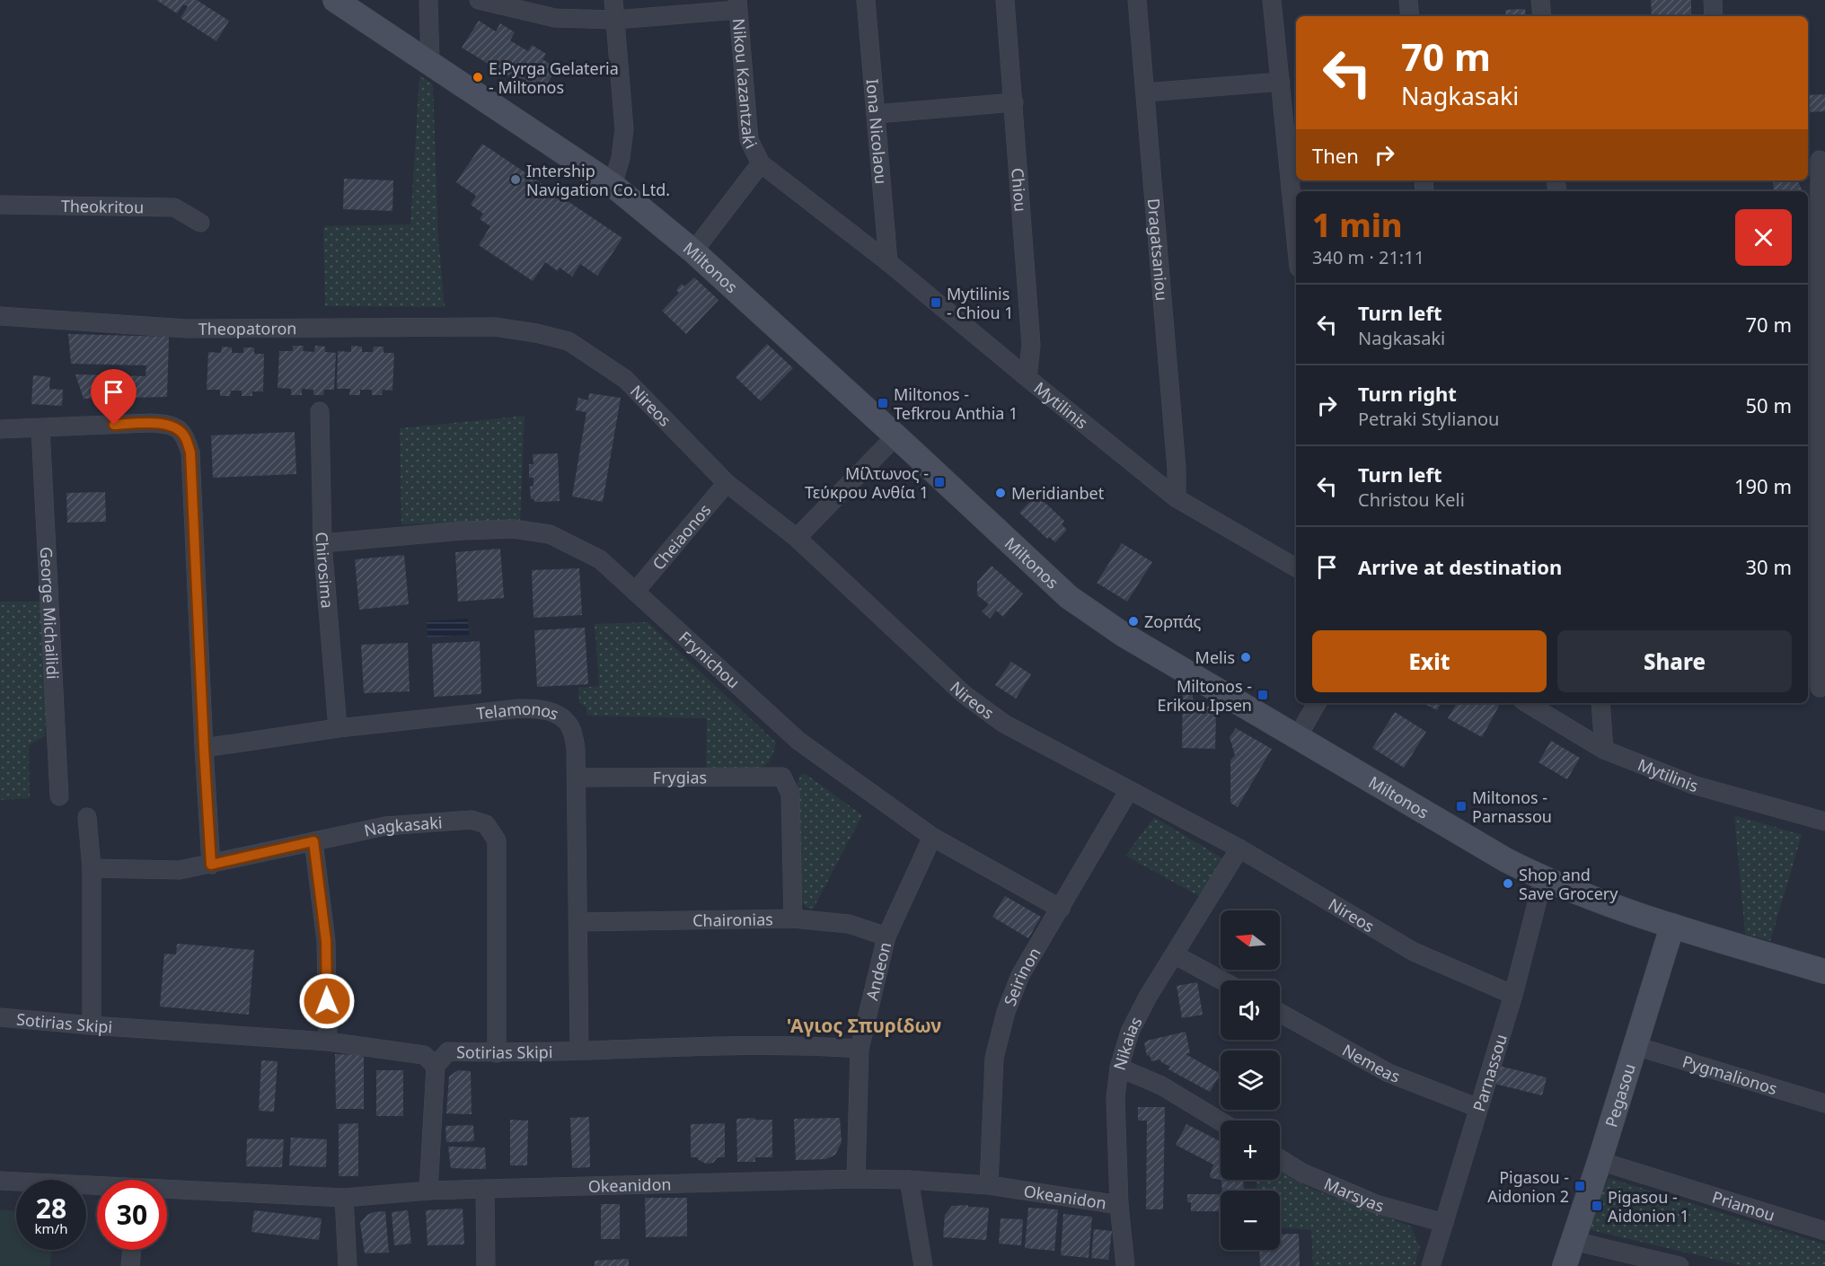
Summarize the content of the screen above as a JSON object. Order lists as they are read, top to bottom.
{
  "streets": {
    "street": [
      "Nikou Kazantzaki",
      "Iona Nicolaou",
      "Chiou",
      "Theokritou",
      "Dragatsaniou",
      "Miltonos",
      "Theopatoron",
      "Nireos",
      "Mytilinis",
      "Cheiaonos",
      "Chirosima",
      "George Michailidi",
      "Frynichou",
      "Telamonos",
      "Frygias",
      "Nagkasaki",
      "Chaironias",
      "Andeon",
      "Seirinon",
      "Sotirias Skipi",
      "Nikaias",
      "Nemeas",
      "Parnassou",
      "Pygmalionos",
      "Pegasou",
      "Okeanidon",
      "Marsyas",
      "Priamou"
    ]
  },
  "crossings": [
    ["Nikou Kazantzaki", "Mytilinis"],
    ["Iona Nicolaou", "Mytilinis"],
    ["Chiou", "Mytilinis"],
    ["Dragatsaniou", "Mytilinis"],
    ["Miltonos", "Parnassou"],
    ["Miltonos", "Pegasou"],
    ["Theopatoron", "Nireos"],
    ["Nireos", "Cheiaonos"],
    ["Nireos", "Seirinon"],
    ["Nireos", "Nikaias"],
    ["Nireos", "Parnassou"],
    ["Cheiaonos", "Frynichou"],
    ["Chirosima", "Frynichou"],
    ["Chirosima", "Telamonos"],
    ["Frynichou", "Andeon"],
    ["Frynichou", "Seirinon"],
    ["Telamonos", "Frygias"],
    ["Telamonos", "Chaironias"],
    ["Telamonos", "Sotirias Skipi"],
    ["Frygias", "Chaironias"],
    ["Nagkasaki", "Sotirias Skipi"],
    ["Chaironias", "Andeon"],
    ["Andeon", "Sotirias Skipi"],
    ["Andeon", "Okeanidon"],
    ["Seirinon", "Okeanidon"],
    ["Nikaias", "Okeanidon"],
    ["Nemeas", "Parnassou"],
    ["Parnassou", "Marsyas"],
    ["Pygmalionos", "Pegasou"],
    ["Pegasou", "Priamou"]
  ],
  "districts": ["'Αγιος Σπυρίδων"],
  "places": {
    "other": [
      "E.Pyrga Gelateria - Miltonos",
      "Intership Navigation Co. Ltd.",
      "Meridianbet",
      "Ζορπάς",
      "Melis",
      "Shop and Save Grocery"
    ],
    "transit": [
      "Mytilinis - Chiou 1",
      "Miltonos - Tefkrou Anthia 1",
      "Μίλτωνος - Τεύκρου Ανθία 1",
      "Miltonos - Erikou Ipsen",
      "Miltonos - Parnassou",
      "Pigasou - Aidonion 2",
      "Pigasou - Aidonion 1"
    ]
  },
  "north": "left",
  "page": {
    "turn": ["70 m", "Nagkasaki"],
    "then": "Then",
    "heading": ["1 min", "340 m · 21:11"],
    "list": [
      {
        "name": "Turn left",
        "note": "Nagkasaki",
        "value": "70 m"
      },
      {
        "name": "Turn right",
        "note": "Petraki Stylianou",
        "value": "50 m"
      },
      {
        "name": "Turn left",
        "note": "Christou Keli",
        "value": "190 m"
      },
      {
        "name": "Arrive at destination",
        "value": "30 m"
      }
    ],
    "buttons": ["Exit", "Share"],
    "map_buttons": ["+", "−"],
    "speed": "28 km/h",
    "limit": "30"
  }
}
